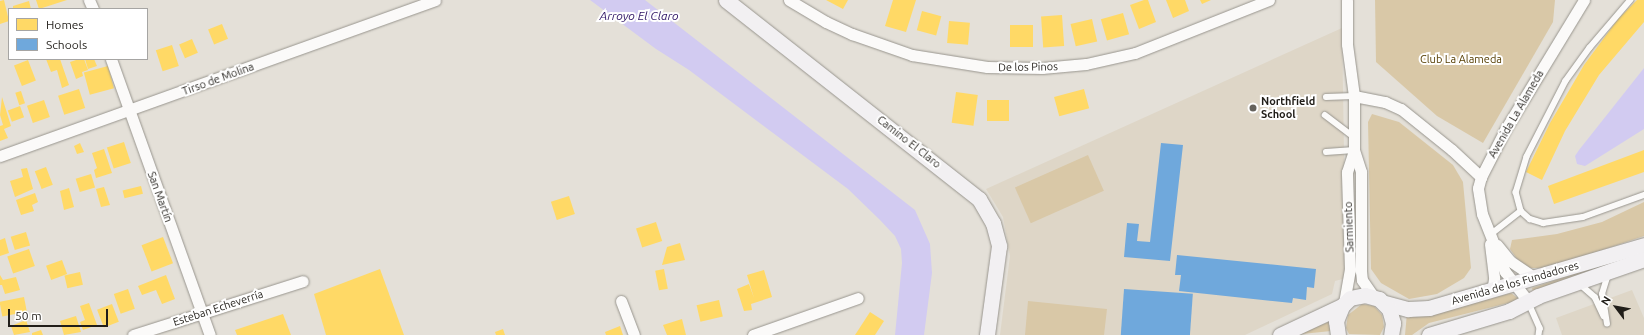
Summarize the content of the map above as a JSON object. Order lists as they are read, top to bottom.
{
  "streets": {
    "street": [
      "De los Pinos",
      "Tirso de Molina",
      "Avenida La Alameda",
      "Camino El Claro",
      "San Martín",
      "Sarmiento",
      "Avenida de los Fundadores",
      "Esteban Echeverría"
    ]
  },
  "crossings": [
    ["Tirso de Molina", "San Martín"],
    ["Avenida La Alameda", "Avenida de los Fundadores"],
    ["San Martín", "Esteban Echeverría"],
    ["Sarmiento", "Avenida de los Fundadores"]
  ],
  "water": ["Arroyo El Claro"],
  "parks": ["Club La Alameda"],
  "places": ["Northfield School"],
  "legend": ["Homes", "Schools"],
  "scale_bar": "50 m",
  "north": "top left"
}
